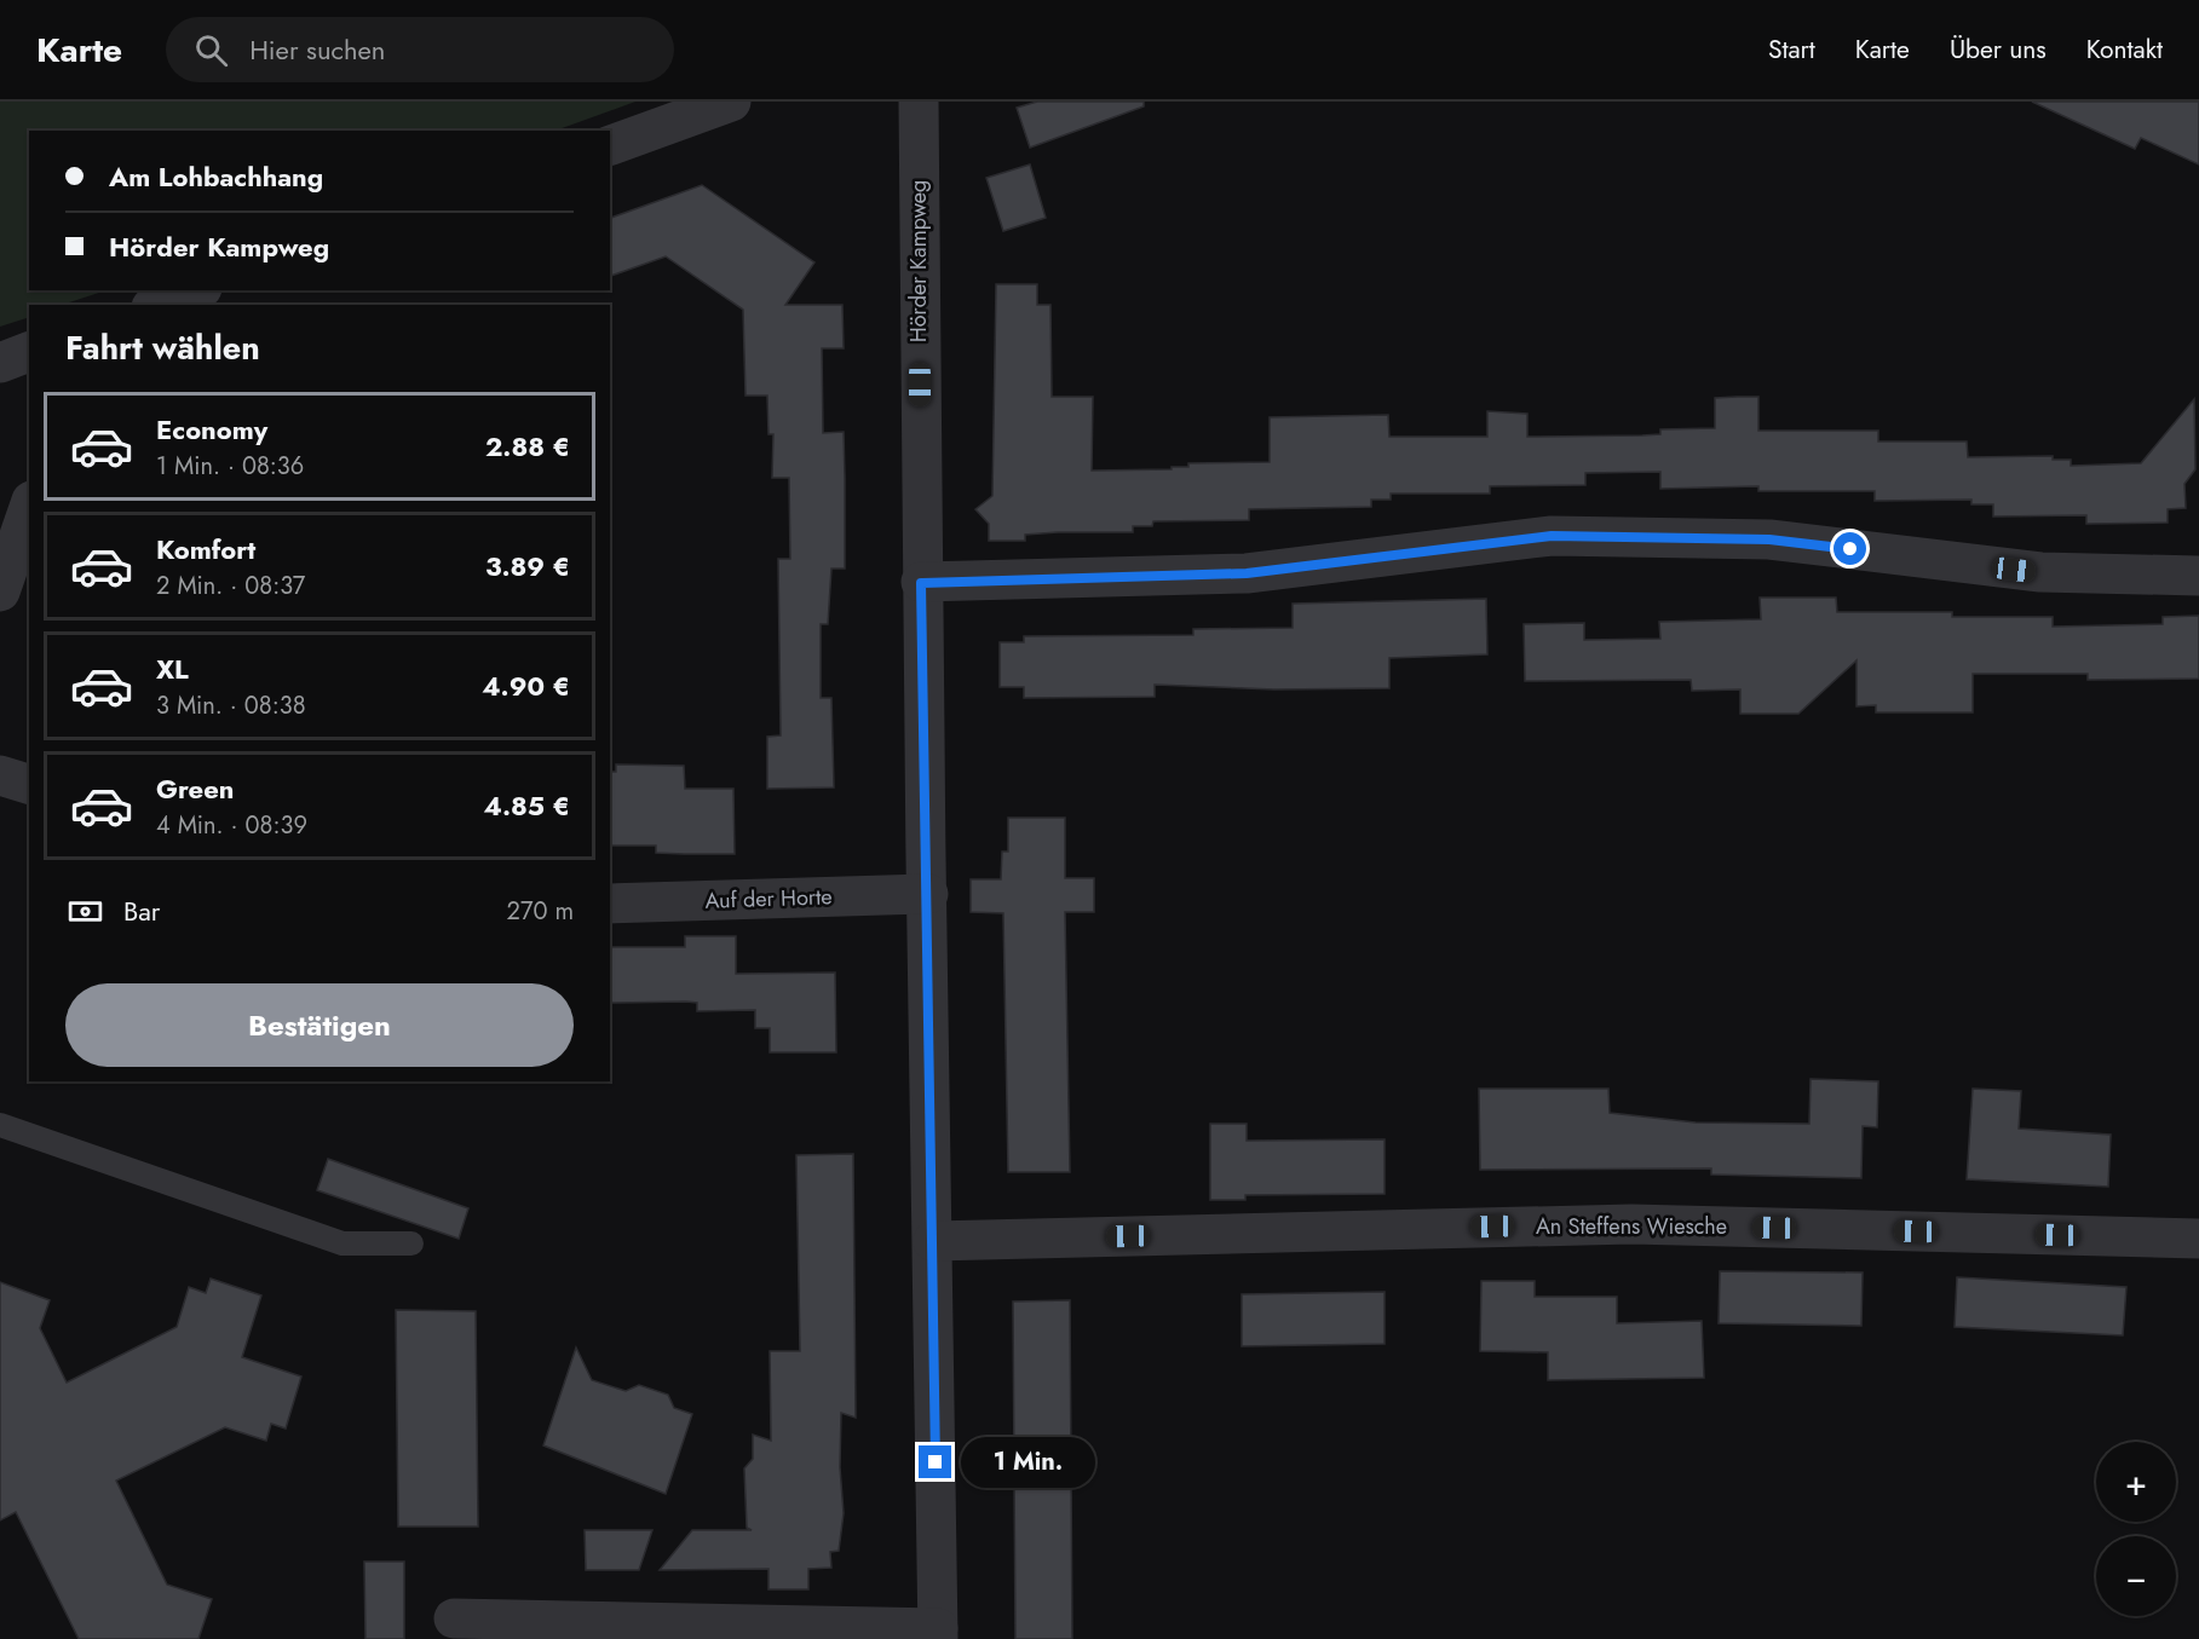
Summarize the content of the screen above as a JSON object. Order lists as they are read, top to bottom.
{
  "streets": {
    "street": ["Hörder Kampweg", "Auf der Horte", "An Steffens Wiesche"]
  },
  "crossings": [
    ["Hörder Kampweg", "Auf der Horte"],
    ["Hörder Kampweg", "An Steffens Wiesche"]
  ],
  "page": {
    "header": "Karte",
    "search": "Hier suchen",
    "nav": [
      "Start",
      "Karte",
      "Über uns",
      "Kontakt"
    ],
    "banner": ["Am Lohbachhang", "Hörder Kampweg"],
    "heading": "Fahrt wählen",
    "list": [
      {
        "name": "Economy",
        "note": "1 Min. · 08:36",
        "value": "2.88 €"
      },
      {
        "name": "Komfort",
        "note": "2 Min. · 08:37",
        "value": "3.89 €"
      },
      {
        "name": "XL",
        "note": "3 Min. · 08:38",
        "value": "4.90 €"
      },
      {
        "name": "Green",
        "note": "4 Min. · 08:39",
        "value": "4.85 €"
      }
    ],
    "pay": ["Bar", "270 m"],
    "buttons": "Bestätigen",
    "bubble": "1 Min.",
    "map_buttons": ["+", "−"]
  }
}
